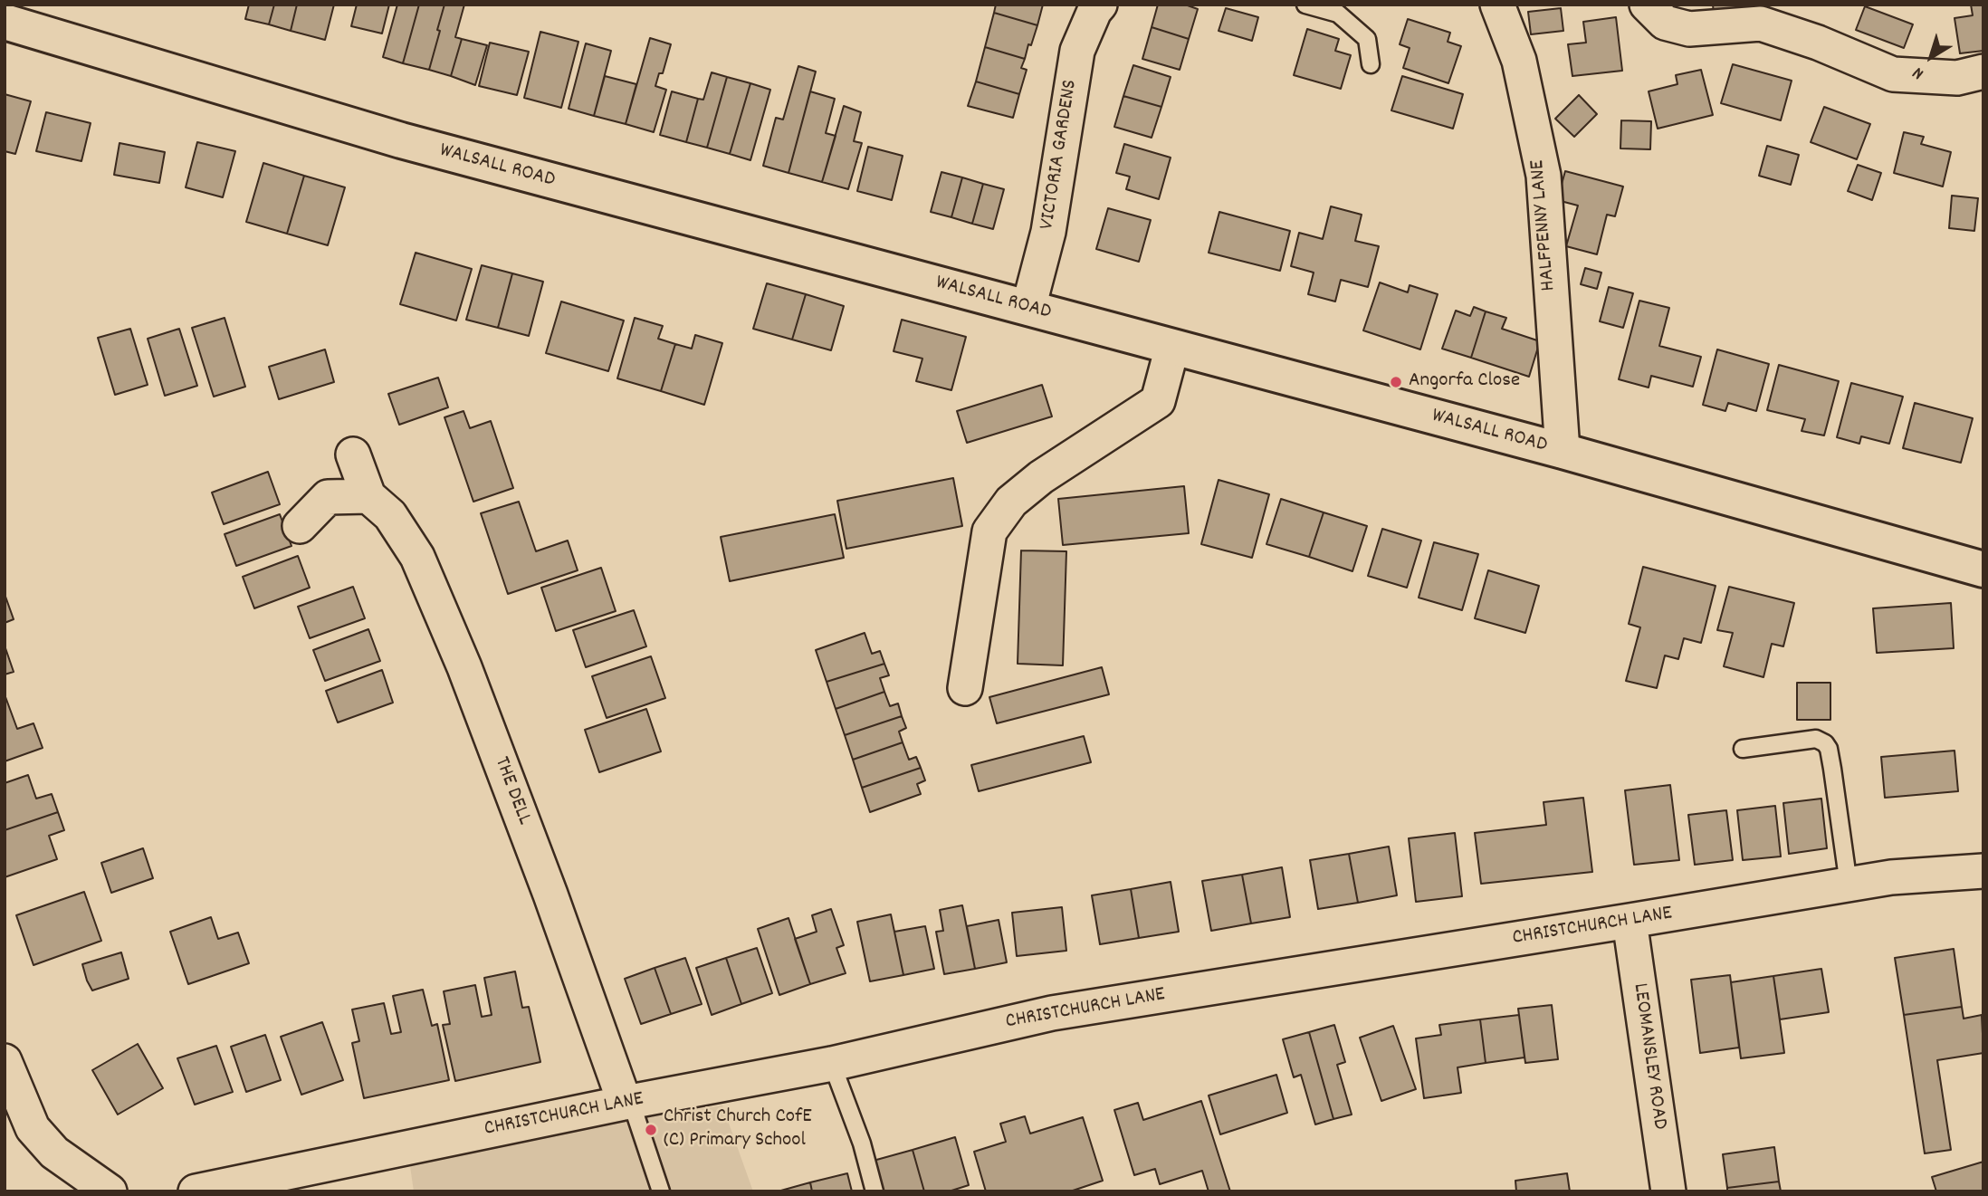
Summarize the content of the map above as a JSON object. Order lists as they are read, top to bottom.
{
  "streets": {
    "street": [
      "VICTORIA GARDENS",
      "WALSALL ROAD",
      "HALFPENNY LANE",
      "THE DELL",
      "CHRISTCHURCH LANE",
      "LEOMANSLEY ROAD"
    ]
  },
  "crossings": [
    ["VICTORIA GARDENS", "WALSALL ROAD"],
    ["WALSALL ROAD", "HALFPENNY LANE"],
    ["THE DELL", "CHRISTCHURCH LANE"],
    ["CHRISTCHURCH LANE", "LEOMANSLEY ROAD"]
  ],
  "places": ["Angorfa Close", "Christ Church CofE (C) Primary School"],
  "north": "bottom left"
}
